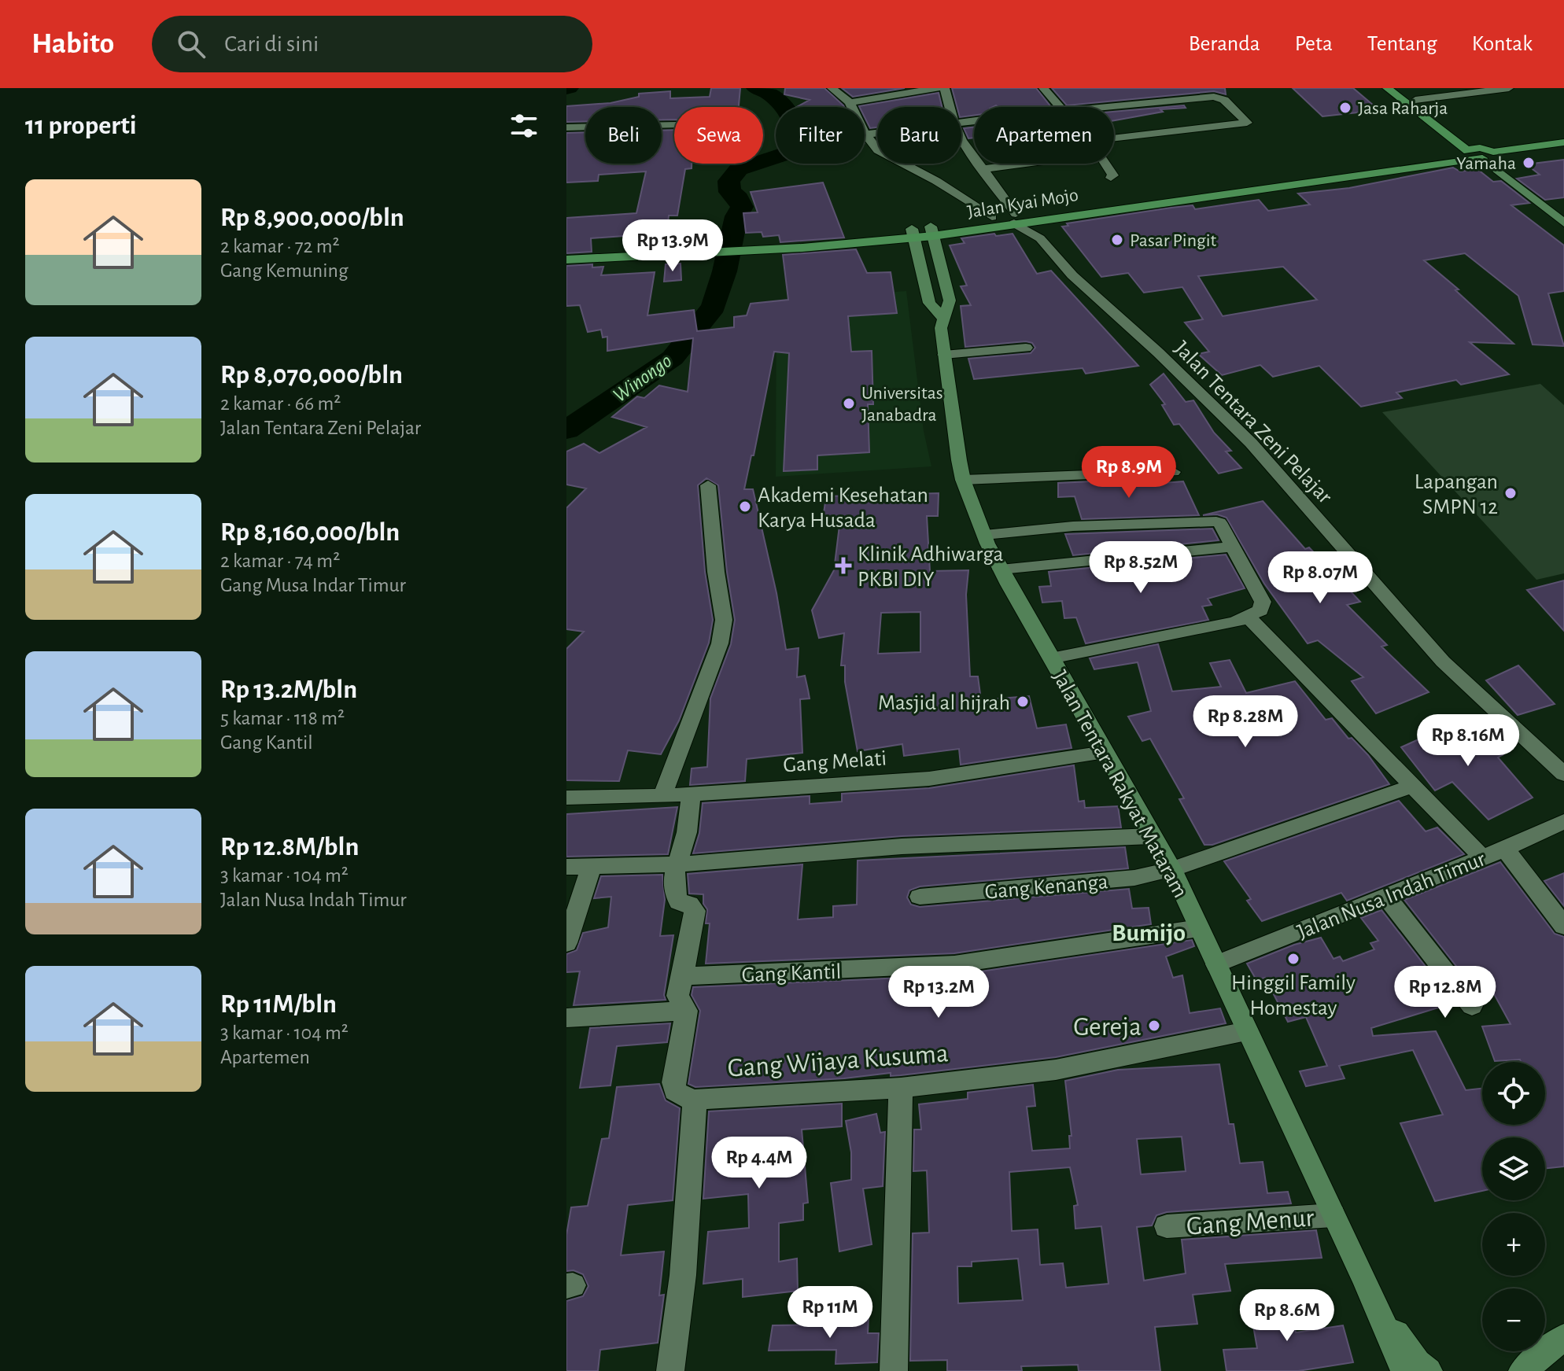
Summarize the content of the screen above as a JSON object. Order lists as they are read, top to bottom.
{
  "streets": {
    "main road": ["Jalan Kyai Mojo"],
    "street": [
      "Jalan Tentara Zeni Pelajar",
      "Gang Melati",
      "Jalan Tentara Rakyat Mataram",
      "Gang Kenanga",
      "Jalan Nusa Indah Timur",
      "Gang Kantil",
      "Gang Wijaya Kusuma",
      "Gang Menur"
    ]
  },
  "crossings": [
    ["Jalan Kyai Mojo", "Jalan Tentara Zeni Pelajar"],
    ["Jalan Kyai Mojo", "Jalan Tentara Rakyat Mataram"],
    ["Gang Melati", "Jalan Tentara Rakyat Mataram"],
    ["Jalan Tentara Rakyat Mataram", "Gang Kenanga"],
    ["Jalan Tentara Rakyat Mataram", "Jalan Nusa Indah Timur"],
    ["Jalan Tentara Rakyat Mataram", "Gang Kantil"],
    ["Jalan Tentara Rakyat Mataram", "Gang Wijaya Kusuma"],
    ["Jalan Tentara Rakyat Mataram", "Gang Menur"]
  ],
  "districts": ["Bumijo"],
  "water": ["Winongo"],
  "places": {
    "other": [
      "Jasa Raharja",
      "Yamaha",
      "Pasar Pingit",
      "Universitas Janabadra",
      "Lapangan SMPN 12",
      "Akademi Kesehatan Karya Husada",
      "Masjid al hijrah",
      "Hinggil Family Homestay",
      "Gereja"
    ],
    "health": ["Klinik Adhiwarga PKBI DIY"]
  },
  "page": {
    "header": "Habito",
    "search": "Cari di sini",
    "nav": [
      "Beranda",
      "Peta",
      "Tentang",
      "Kontak"
    ],
    "heading": "11 properti",
    "chip": [
      "Beli",
      "Sewa",
      "Filter",
      "Baru",
      "Apartemen"
    ],
    "list": [
      {
        "name": "Rp 8,900,000/bln",
        "note": "2 kamar · 72 m² · Gang Kemuning"
      },
      {
        "name": "Rp 8,070,000/bln",
        "note": "2 kamar · 66 m² · Jalan Tentara Zeni Pelajar"
      },
      {
        "name": "Rp 8,160,000/bln",
        "note": "2 kamar · 74 m² · Gang Musa Indar Timur"
      },
      {
        "name": "Rp 13.2M/bln",
        "note": "5 kamar · 118 m² · Gang Kantil"
      },
      {
        "name": "Rp 12.8M/bln",
        "note": "3 kamar · 104 m² · Jalan Nusa Indah Timur"
      },
      {
        "name": "Rp 11M/bln",
        "note": "3 kamar · 104 m² · Apartemen"
      }
    ],
    "price": [
      "Rp 13.9M",
      "Rp 8.9M",
      "Rp 8.52M",
      "Rp 8.07M",
      "Rp 8.28M",
      "Rp 8.16M",
      "Rp 13.2M",
      "Rp 12.8M",
      "Rp 4.4M",
      "Rp 11M",
      "Rp 8.6M"
    ],
    "map_buttons": ["+", "−"]
  }
}
